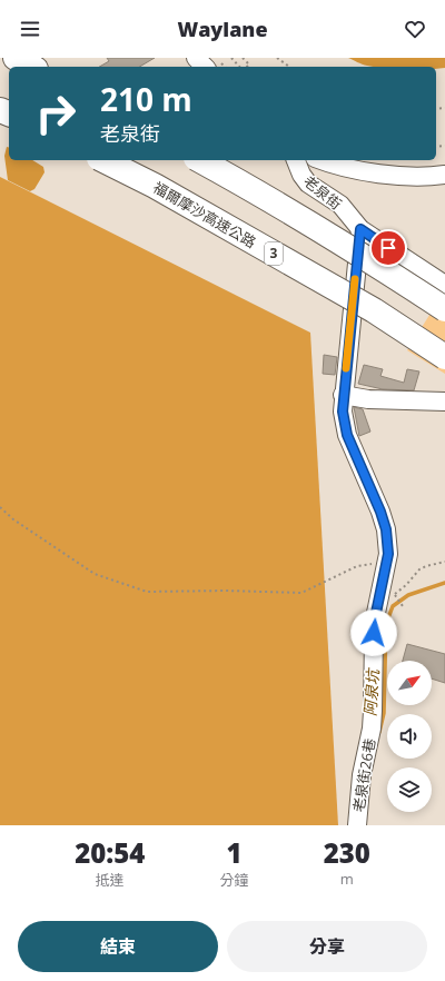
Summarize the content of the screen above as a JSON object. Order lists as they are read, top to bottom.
{
  "streets": {
    "highway": ["福爾摩沙高速公路", "3"],
    "street": ["老泉街", "老泉街26巷"]
  },
  "crossings": [
    ["老泉街", "老泉街26巷"]
  ],
  "water": ["阿泉坑"],
  "north": "top right",
  "page": {
    "header": "Waylane",
    "turn": ["210 m", "老泉街"],
    "eta": [
      "20:54",
      "抵達",
      "1",
      "分鐘",
      "230",
      "m"
    ],
    "buttons": ["結束", "分享"]
  }
}
